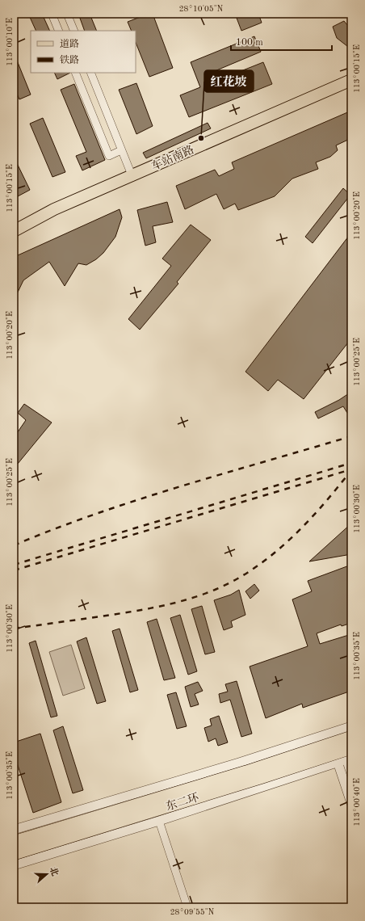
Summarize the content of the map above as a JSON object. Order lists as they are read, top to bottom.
{
  "streets": {
    "highway": ["东二环"],
    "main road": ["车站南路"]
  },
  "places": ["红花坡"],
  "legend": ["道路", "铁路"],
  "scale_bar": "100 m",
  "north": "right",
  "coordinates": [
    "28°10'05\"N",
    "113°00'10\"E",
    "113°00'15\"E",
    "113°00'20\"E",
    "113°00'25\"E",
    "113°00'30\"E",
    "113°00'35\"E",
    "113°00'40\"E",
    "28°09'55\"N"
  ]
}
